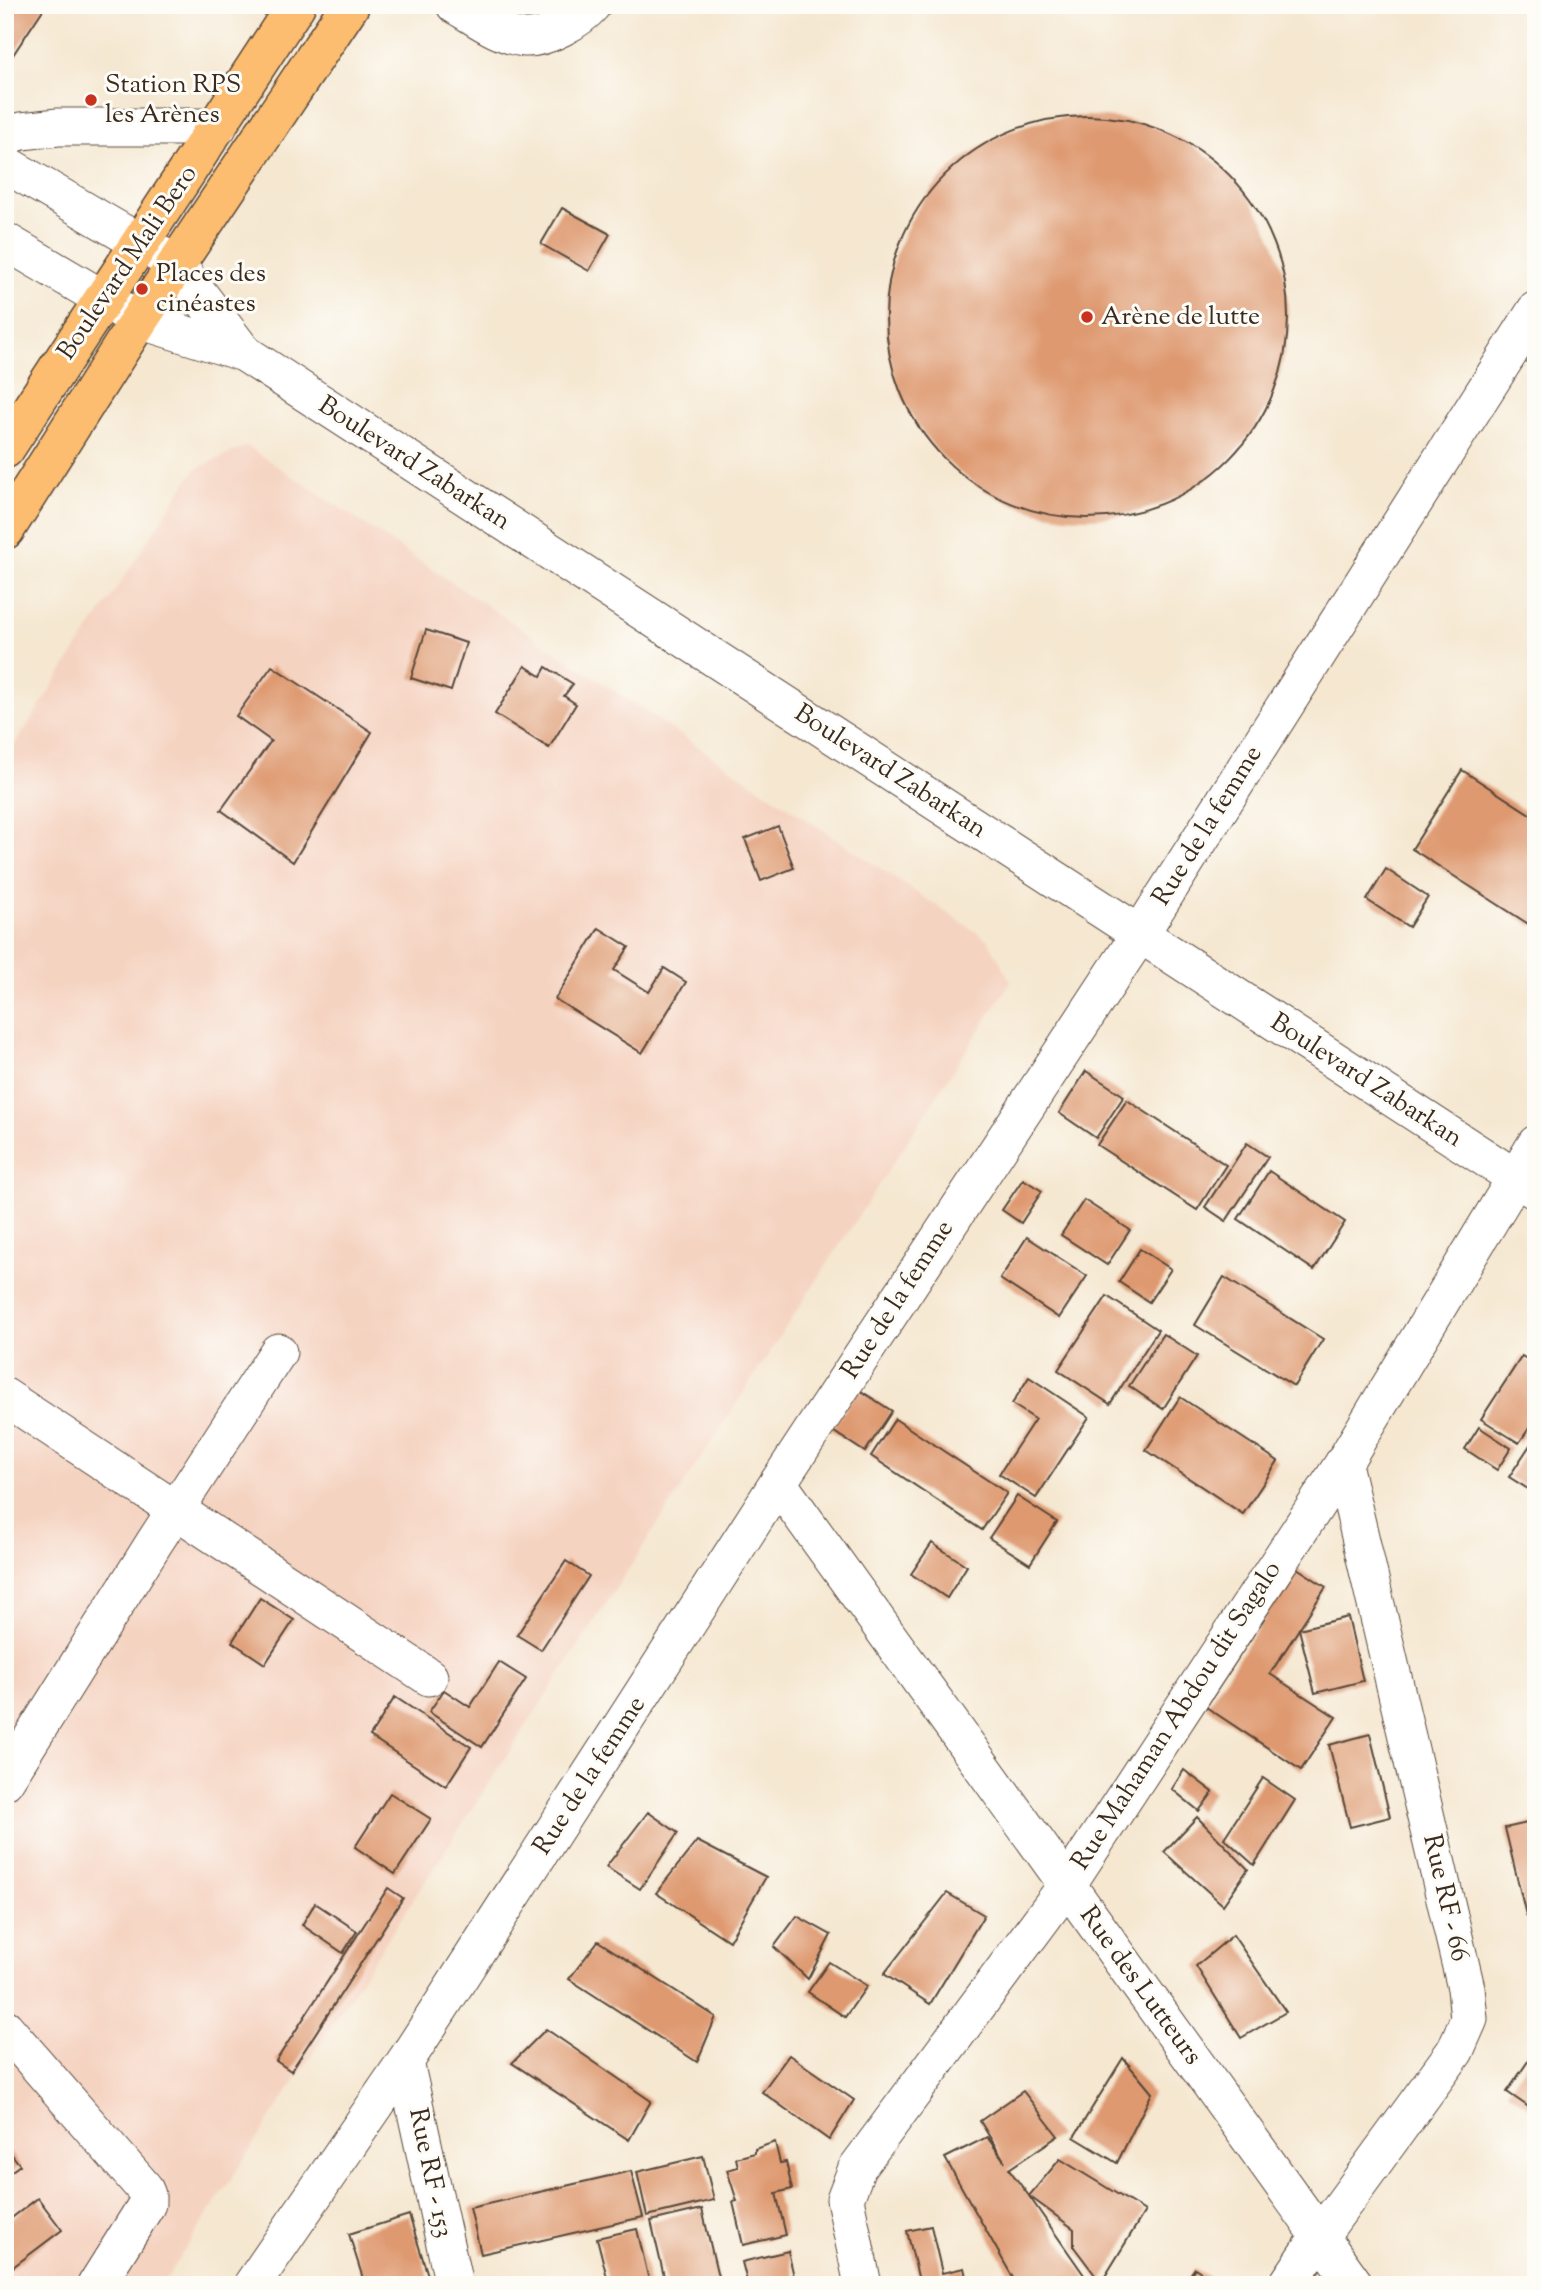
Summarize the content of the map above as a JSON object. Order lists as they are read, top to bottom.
{
  "streets": {
    "main road": ["Boulevard Mali Bero"],
    "street": [
      "Boulevard Zabarkan",
      "Rue de la femme",
      "Rue Mahaman Abdou dit Sagalo",
      "Rue RF - 66",
      "Rue des Lutteurs",
      "Rue RF - 153"
    ]
  },
  "crossings": [
    ["Boulevard Mali Bero", "Boulevard Zabarkan"],
    ["Boulevard Zabarkan", "Rue de la femme"],
    ["Boulevard Zabarkan", "Rue Mahaman Abdou dit Sagalo"],
    ["Rue de la femme", "Rue des Lutteurs"],
    ["Rue de la femme", "Rue RF - 153"],
    ["Rue Mahaman Abdou dit Sagalo", "Rue RF - 66"],
    ["Rue Mahaman Abdou dit Sagalo", "Rue des Lutteurs"],
    ["Rue RF - 66", "Rue des Lutteurs"]
  ],
  "places": ["Station RPS les Arènes", "Places des cinéastes", "Arène de lutte"]
}
